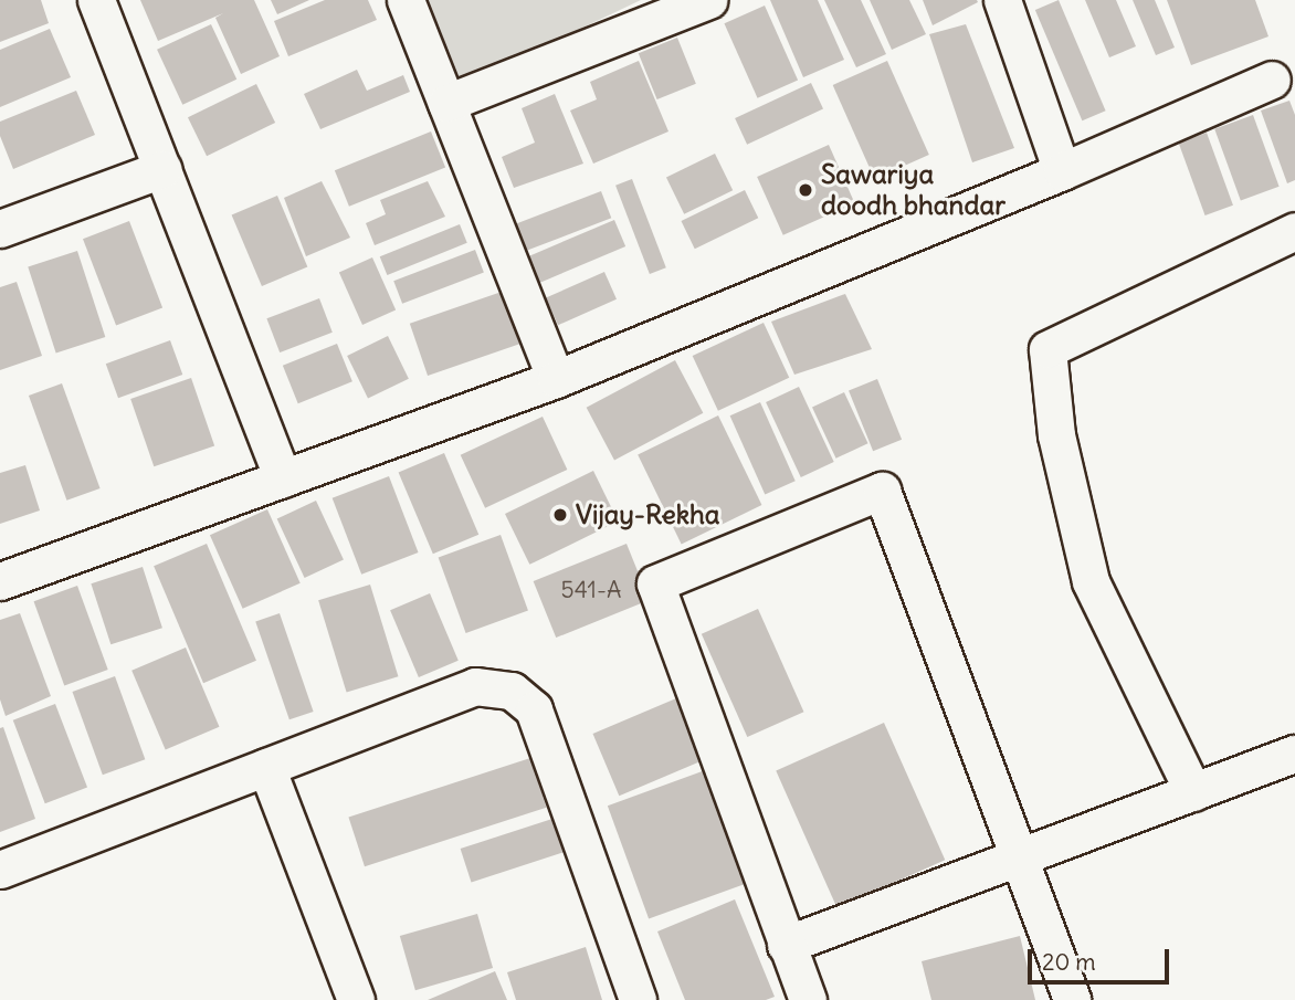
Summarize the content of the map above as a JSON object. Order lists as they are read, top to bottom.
{
  "places": ["Sawariya doodh bhandar", "Vijay-Rekha"],
  "house_numbers": ["541-A"],
  "scale_bar": "20 m"
}
